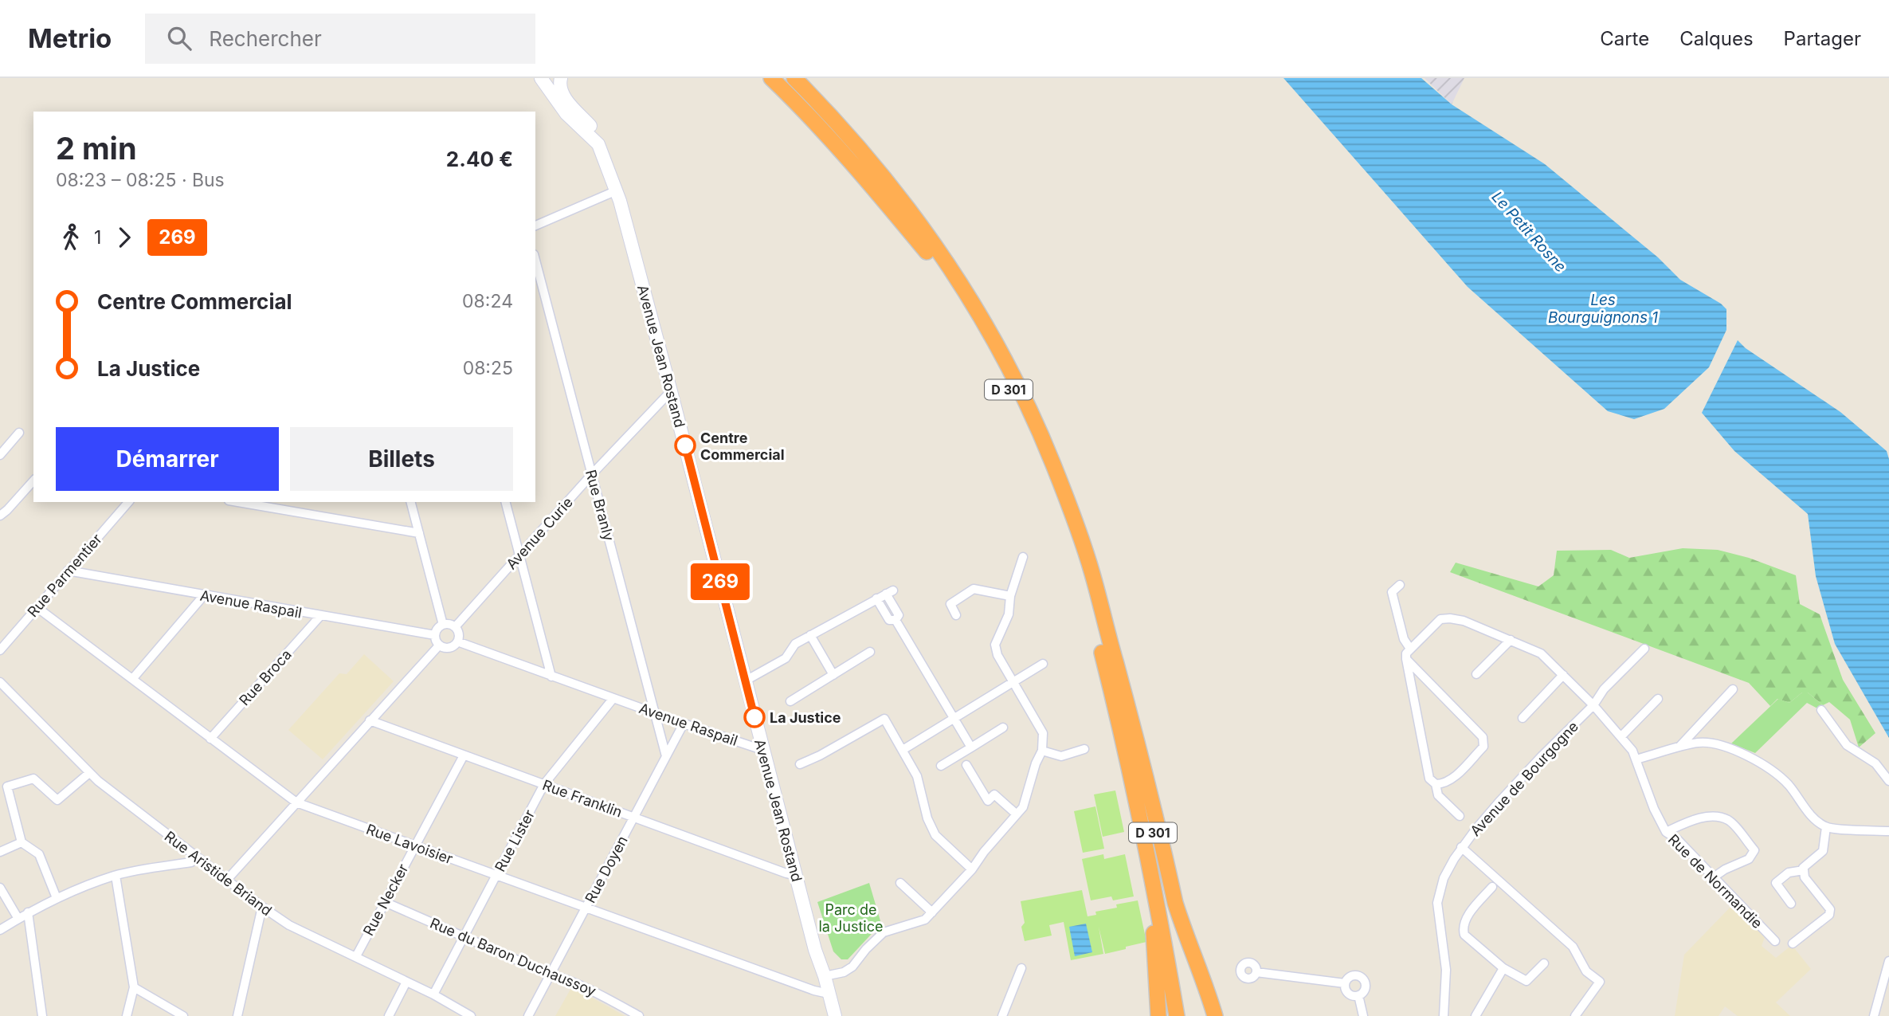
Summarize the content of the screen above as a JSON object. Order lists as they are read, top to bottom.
{
  "streets": {
    "highway": ["D 301"],
    "street": [
      "Avenue Jean Rostand",
      "Rue Branly",
      "Avenue Curie",
      "Rue Parmentier",
      "Avenue Raspail",
      "Rue Broca",
      "Avenue de Bourgogne",
      "Rue Franklin",
      "Rue Lister",
      "Rue Lavoisier",
      "Rue Doyen",
      "Rue Aristide Briand",
      "Rue de Normandie",
      "Rue Necker",
      "Rue du Baron Duchaussoy"
    ]
  },
  "crossings": [
    ["Avenue Jean Rostand", "Avenue Curie"],
    ["Avenue Jean Rostand", "Avenue Raspail"],
    ["Avenue Jean Rostand", "Rue Franklin"],
    ["Avenue Jean Rostand", "Rue Lavoisier"],
    ["Rue Branly", "Avenue Curie"],
    ["Rue Branly", "Avenue Raspail"],
    ["Rue Branly", "Rue Doyen"],
    ["Avenue Curie", "Avenue Raspail"],
    ["Rue Parmentier", "Avenue Raspail"],
    ["Rue Parmentier", "Rue Lavoisier"],
    ["Avenue Raspail", "Rue Broca"],
    ["Avenue Raspail", "Rue Lister"],
    ["Avenue Raspail", "Rue Doyen"],
    ["Rue Broca", "Rue Lavoisier"],
    ["Avenue de Bourgogne", "Rue de Normandie"],
    ["Rue Franklin", "Rue Lister"],
    ["Rue Franklin", "Rue Doyen"],
    ["Rue Franklin", "Rue Necker"],
    ["Rue Lister", "Rue Lavoisier"],
    ["Rue Lister", "Rue Aristide Briand"],
    ["Rue Lister", "Rue du Baron Duchaussoy"],
    ["Rue Lavoisier", "Rue Doyen"],
    ["Rue Lavoisier", "Rue Necker"],
    ["Rue Doyen", "Rue du Baron Duchaussoy"],
    ["Rue Aristide Briand", "Rue Necker"],
    ["Rue Necker", "Rue du Baron Duchaussoy"]
  ],
  "water": ["Le Petit Rosne", "Les Bourguignons 1"],
  "parks": ["Parc de la Justice"],
  "places": ["Centre Commercial", "La Justice"],
  "lines": ["bus line 269"],
  "page": {
    "header": "Metrio",
    "search": "Rechercher",
    "nav": ["Carte", "Calques", "Partager"],
    "on_map": "269",
    "heading": ["2 min", "08:23 – 08:25 · Bus", "2.40 €"],
    "legs": ["1", "269"],
    "list": [
      {
        "name": "Centre Commercial",
        "value": "08:24"
      },
      {
        "name": "La Justice",
        "value": "08:25"
      }
    ],
    "buttons": ["Démarrer", "Billets"]
  }
}
